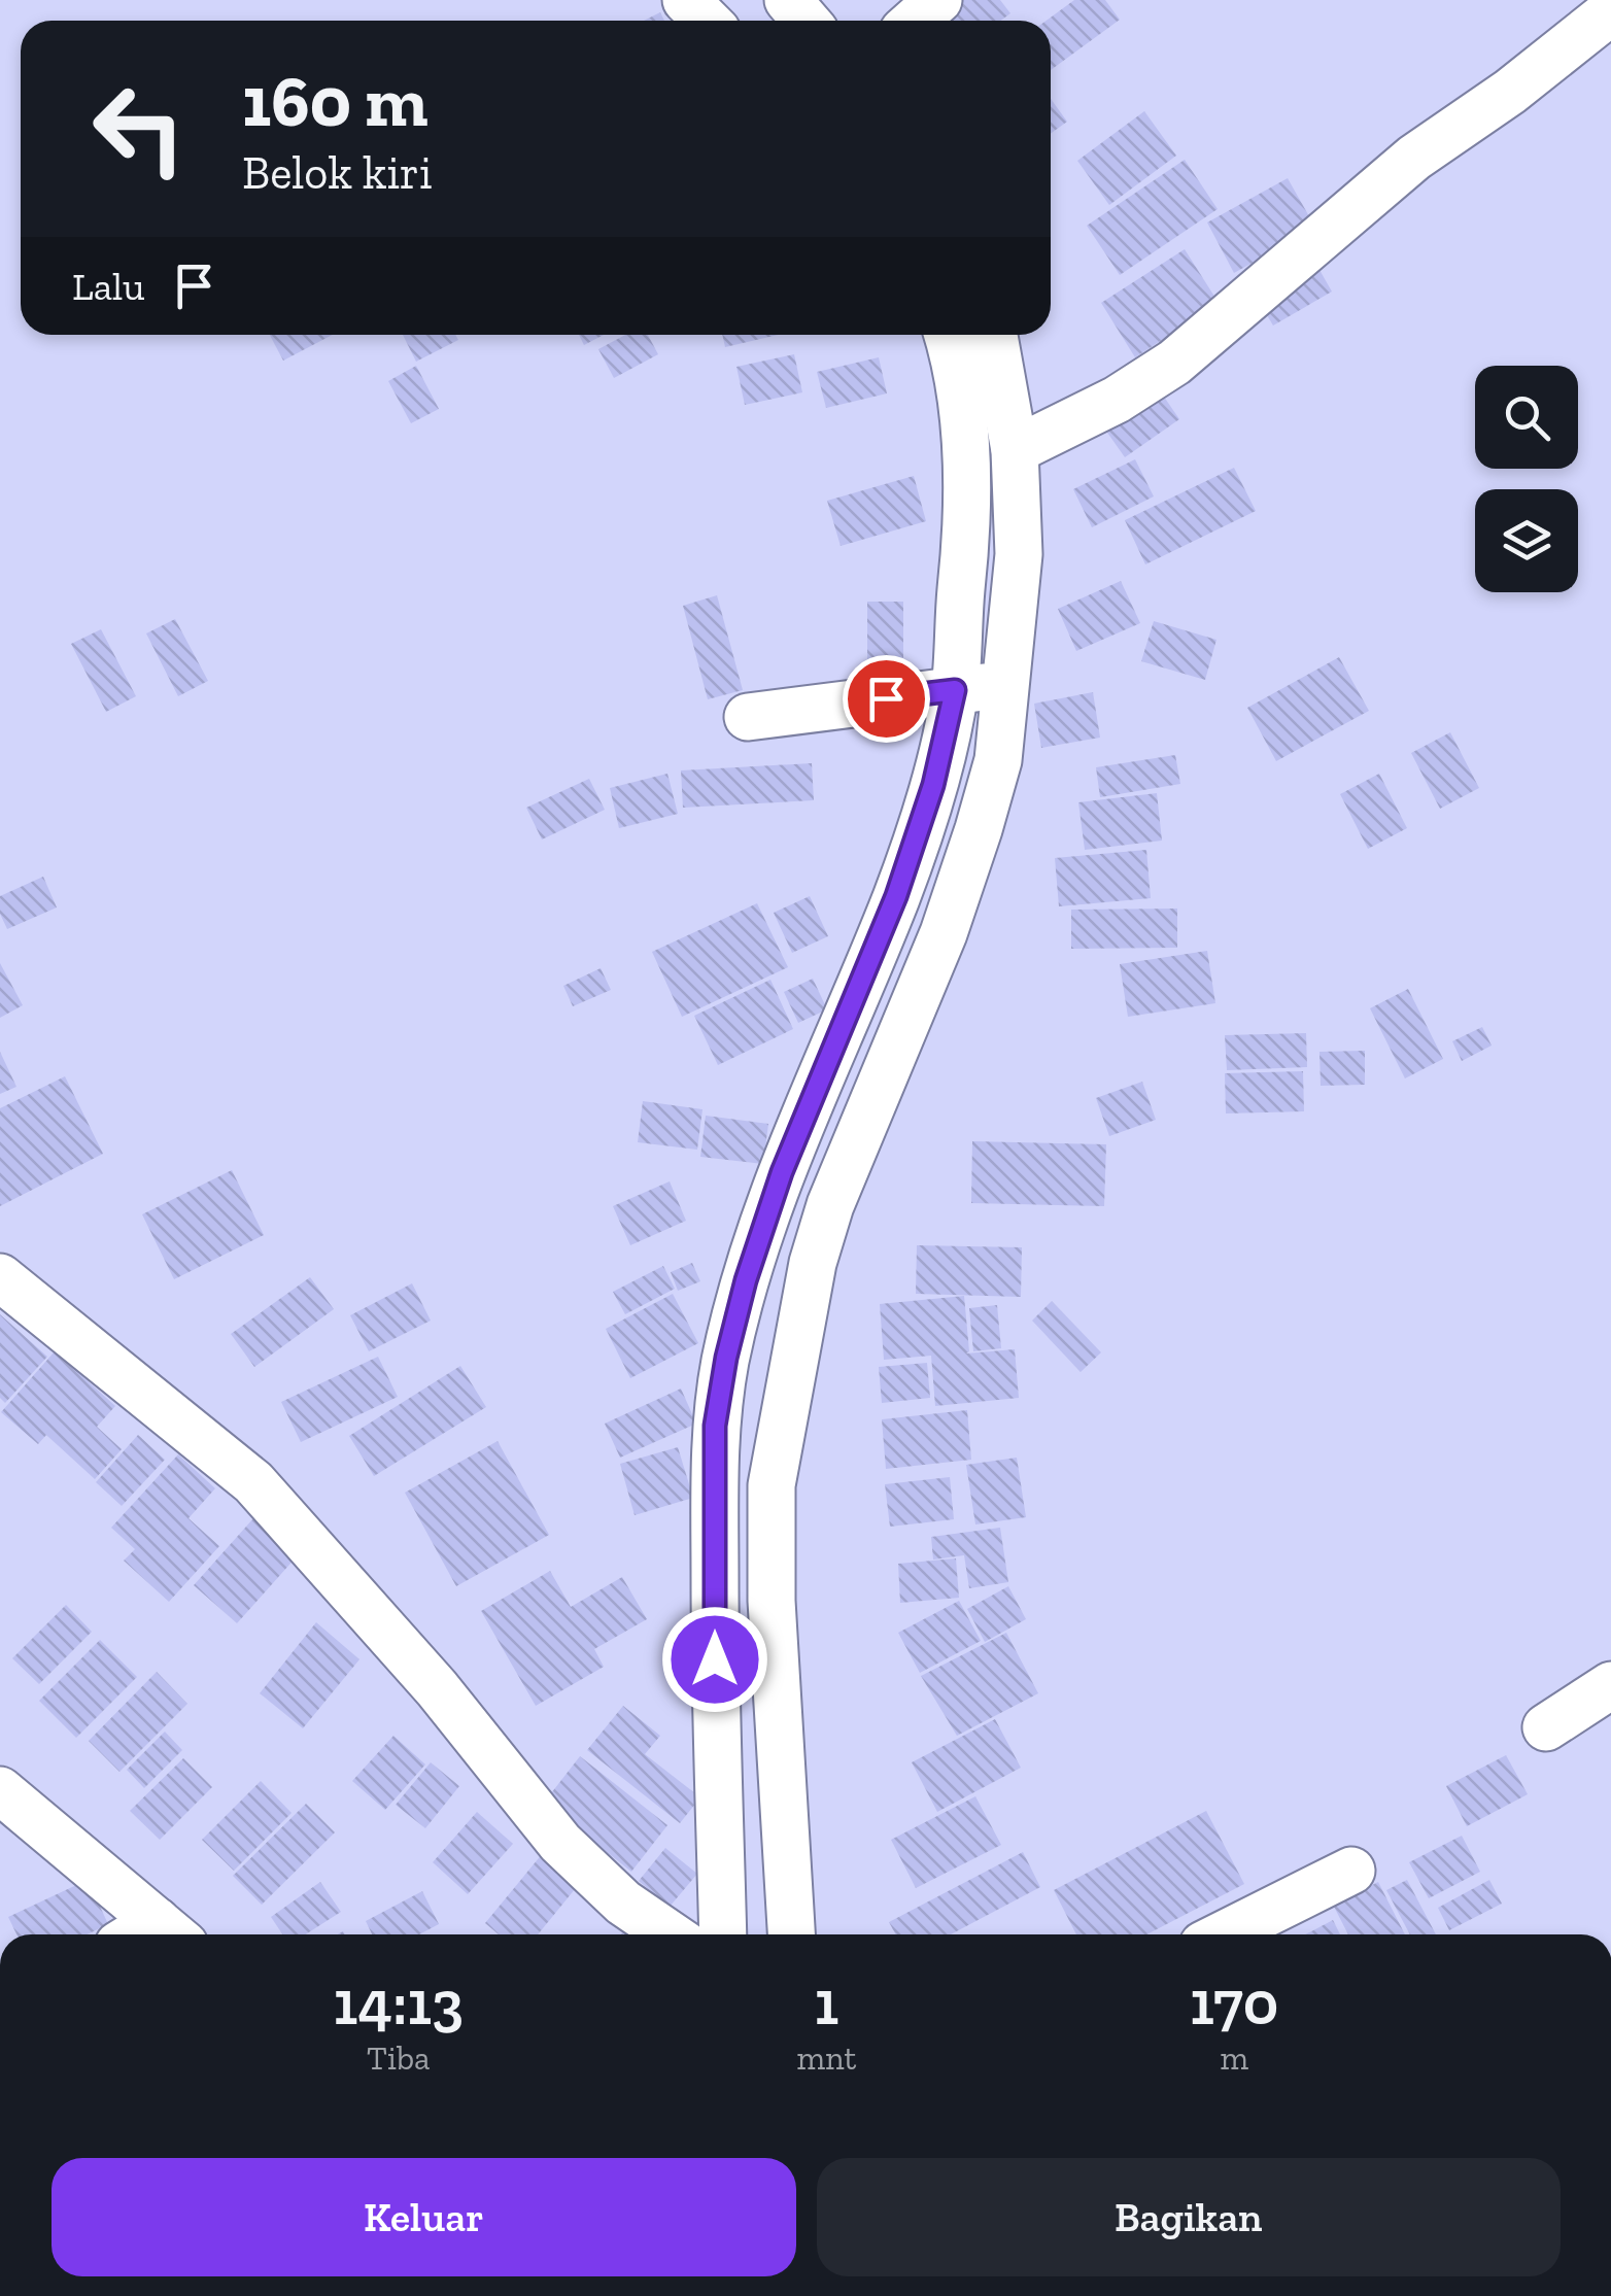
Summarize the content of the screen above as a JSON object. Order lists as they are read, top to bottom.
{
  "page": {
    "turn": ["160 m", "Belok kiri"],
    "then": "Lalu",
    "eta": [
      "14:13",
      "Tiba",
      "1",
      "mnt",
      "170",
      "m"
    ],
    "buttons": ["Keluar", "Bagikan"]
  }
}
